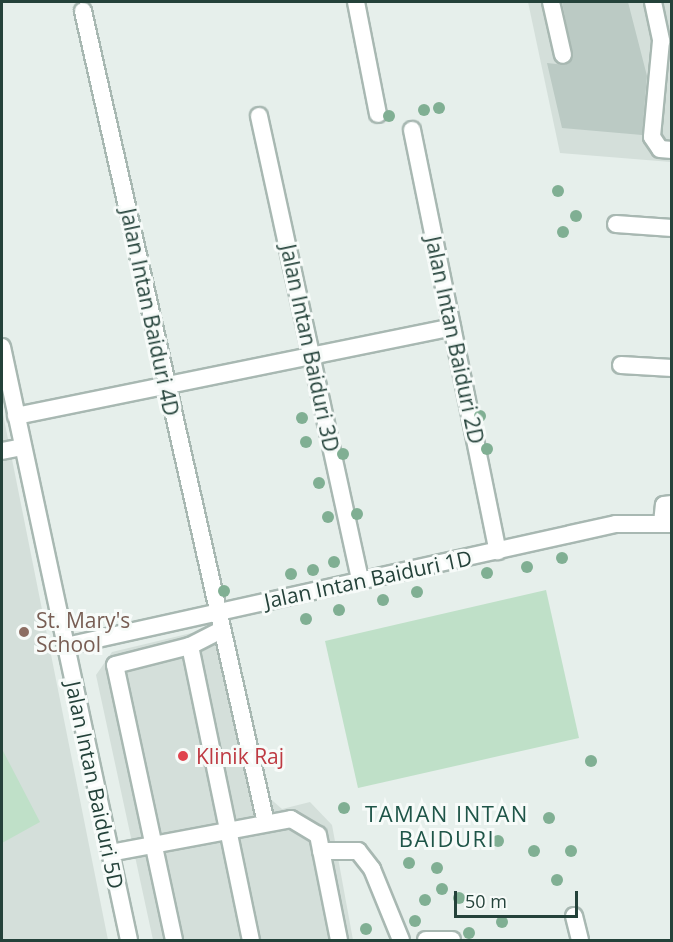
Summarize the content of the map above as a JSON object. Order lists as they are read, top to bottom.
{
  "streets": {
    "street": [
      "Jalan Intan Baiduri 4D",
      "Jalan Intan Baiduri 2D",
      "Jalan Intan Baiduri 3D",
      "Jalan Intan Baiduri 1D",
      "Jalan Intan Baiduri 5D"
    ]
  },
  "crossings": [
    ["Jalan Intan Baiduri 4D", "Jalan Intan Baiduri 1D"],
    ["Jalan Intan Baiduri 2D", "Jalan Intan Baiduri 1D"],
    ["Jalan Intan Baiduri 3D", "Jalan Intan Baiduri 1D"],
    ["Jalan Intan Baiduri 1D", "Jalan Intan Baiduri 5D"]
  ],
  "districts": ["TAMAN INTAN BAIDURI"],
  "places": ["St. Mary's School", "Klinik Raj"],
  "scale_bar": "50 m"
}
